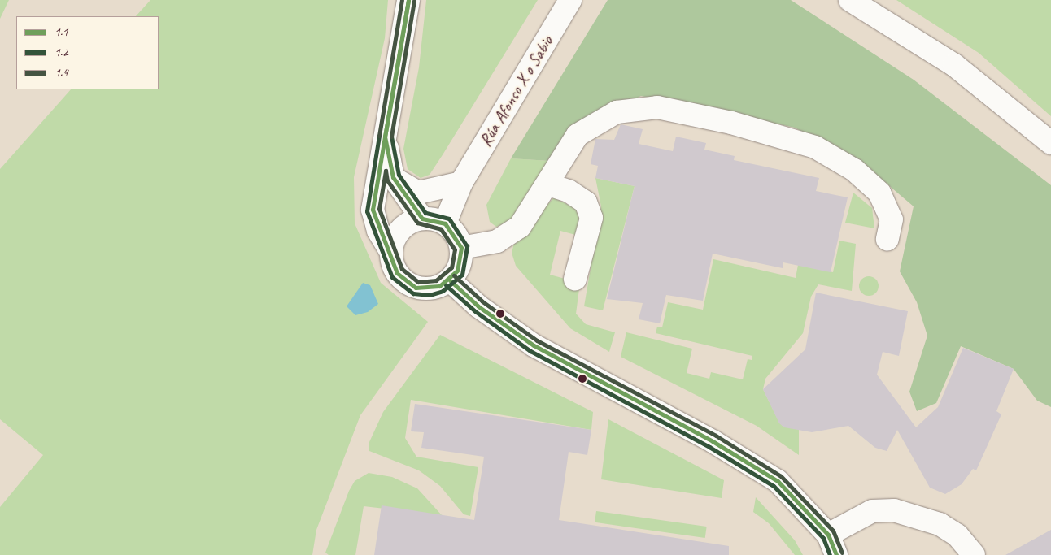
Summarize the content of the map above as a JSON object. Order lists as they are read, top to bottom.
{
  "streets": {
    "main road": ["Rúa Afonso X o Sabio"]
  },
  "lines": ["transit line 1.1", "transit line 1.4", "transit line 1.2"],
  "legend": ["1.1", "1.2", "1.4"]
}
